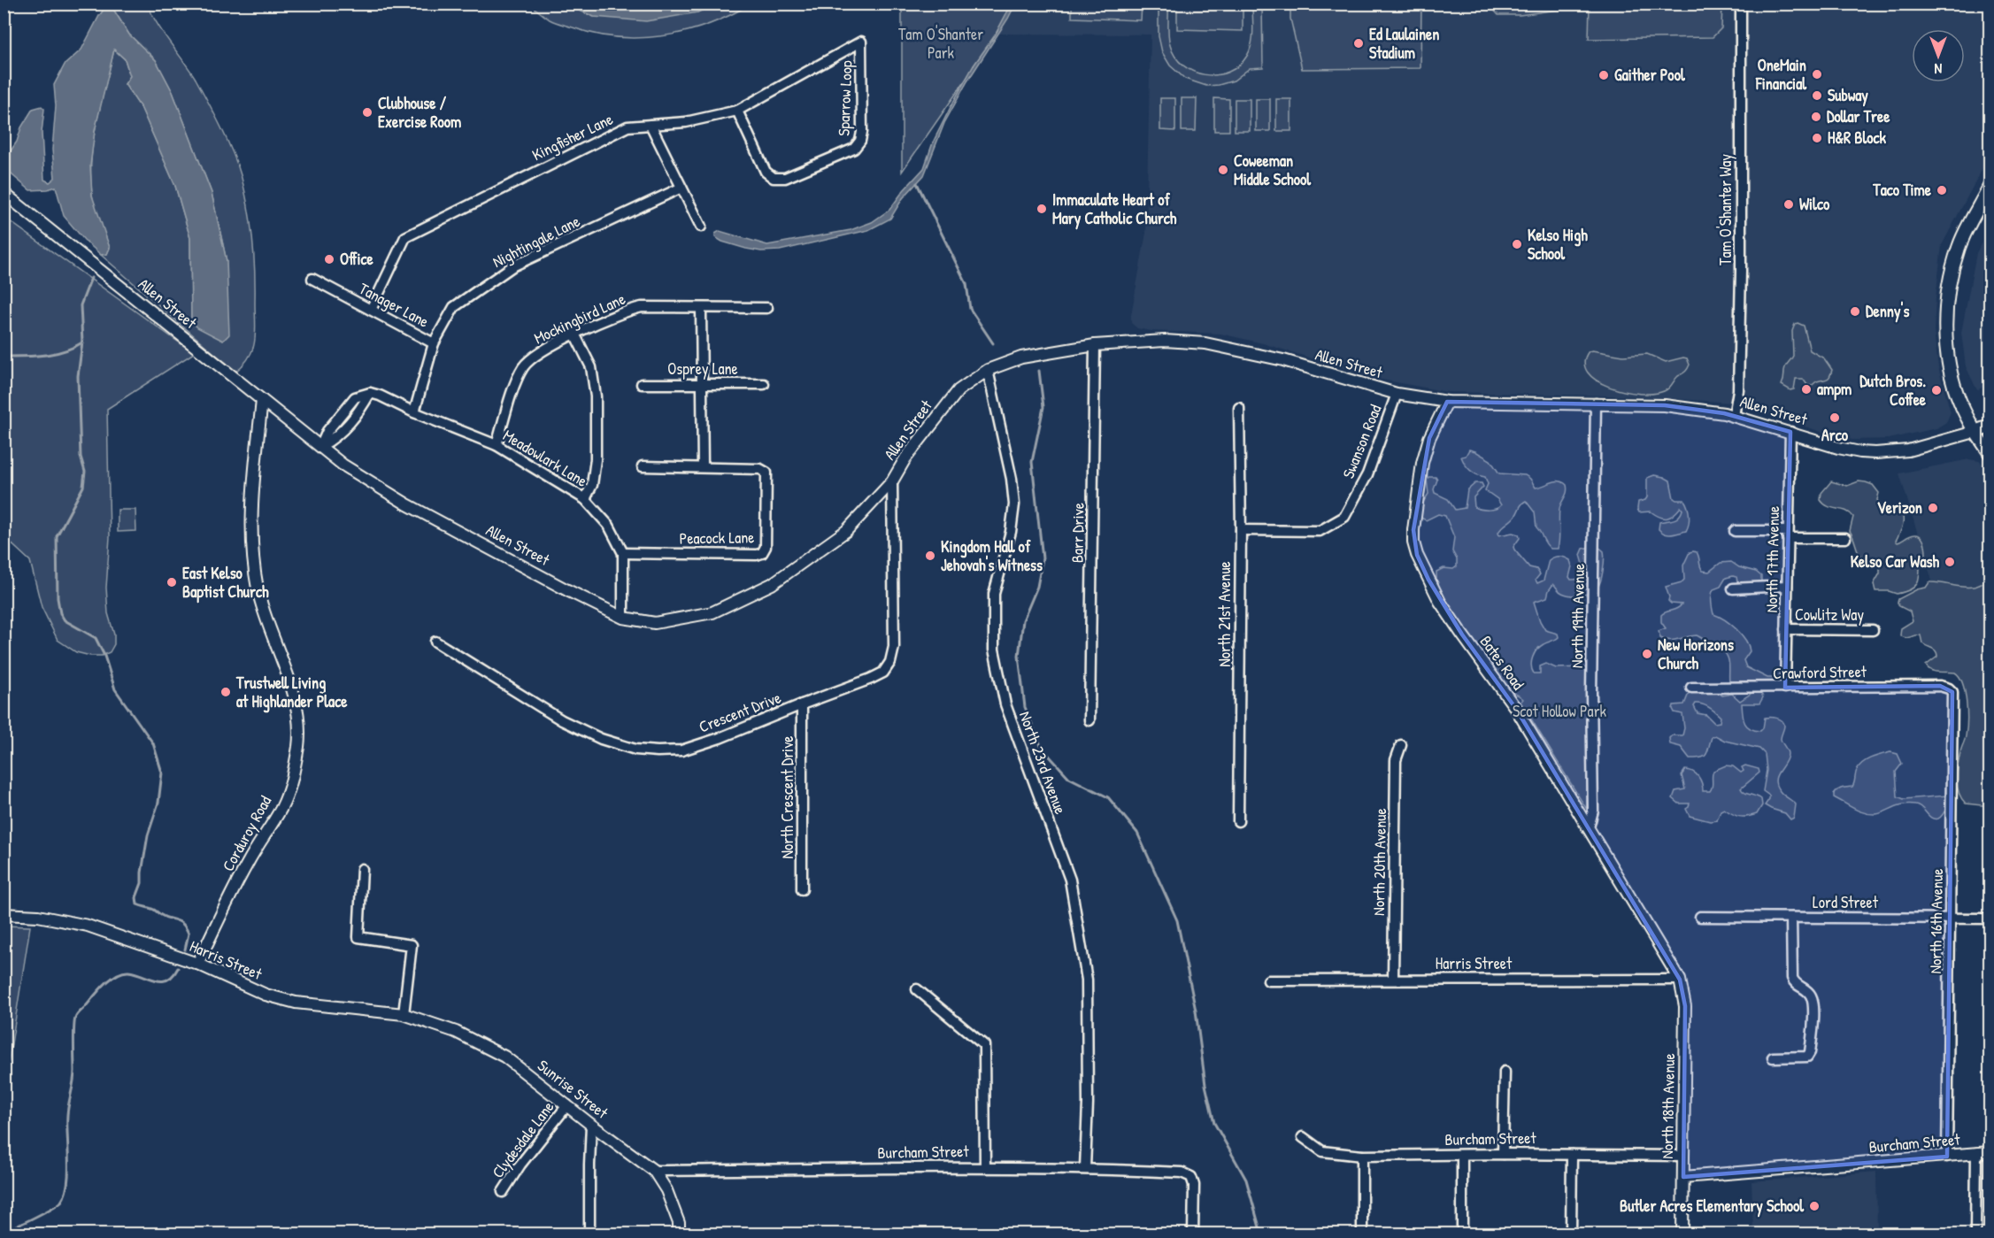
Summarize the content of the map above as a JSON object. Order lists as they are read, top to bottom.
{
  "streets": {
    "main road": ["Allen Street"],
    "street": [
      "Sparrow Loop",
      "Kingfisher Lane",
      "Tam O'Shanter Way",
      "Nightingale Lane",
      "Tanager Lane",
      "Mockingbird Lane",
      "Osprey Lane",
      "Swanson Road",
      "Meadowlark Lane",
      "Barr Drive",
      "Peacock Lane",
      "North 17th Avenue",
      "North 21st Avenue",
      "Cowlitz Way",
      "North 19th Avenue",
      "Bates Road",
      "Crawford Street",
      "Crescent Drive",
      "North 23rd Avenue",
      "North Crescent Drive",
      "Corduroy Road",
      "North 20th Avenue",
      "Lord Street",
      "North 16th Avenue",
      "Harris Street",
      "Sunrise Street",
      "North 18th Avenue",
      "Burcham Street",
      "Clydesdale Lane"
    ]
  },
  "crossings": [
    ["Sparrow Loop", "Kingfisher Lane"],
    ["Kingfisher Lane", "Tanager Lane"],
    ["Tam O'Shanter Way", "Allen Street"],
    ["Nightingale Lane", "Tanager Lane"],
    ["Nightingale Lane", "Meadowlark Lane"],
    ["Allen Street", "Swanson Road"],
    ["Allen Street", "Meadowlark Lane"],
    ["Allen Street", "Barr Drive"],
    ["Allen Street", "North 17th Avenue"],
    ["Allen Street", "North 19th Avenue"],
    ["Allen Street", "Bates Road"],
    ["Allen Street", "Crescent Drive"],
    ["Allen Street", "North 23rd Avenue"],
    ["Allen Street", "Corduroy Road"],
    ["Mockingbird Lane", "Meadowlark Lane"],
    ["Swanson Road", "North 21st Avenue"],
    ["Meadowlark Lane", "Peacock Lane"],
    ["North 17th Avenue", "Cowlitz Way"],
    ["North 17th Avenue", "Crawford Street"],
    ["North 19th Avenue", "Bates Road"],
    ["Bates Road", "Harris Street"],
    ["Bates Road", "North 18th Avenue"],
    ["Crawford Street", "North 16th Avenue"],
    ["Crescent Drive", "North Crescent Drive"],
    ["North 23rd Avenue", "Burcham Street"],
    ["Corduroy Road", "Harris Street"],
    ["North 20th Avenue", "Harris Street"],
    ["Lord Street", "North 16th Avenue"],
    ["North 16th Avenue", "Burcham Street"],
    ["Harris Street", "Sunrise Street"],
    ["Harris Street", "North 18th Avenue"],
    ["Sunrise Street", "Burcham Street"],
    ["Sunrise Street", "Clydesdale Lane"],
    ["North 18th Avenue", "Burcham Street"]
  ],
  "parks": ["Tam O'Shanter Park", "Scot Hollow Park"],
  "places": [
    "Ed Laulainen Stadium",
    "OneMain Financial",
    "Gaither Pool",
    "Subway",
    "Clubhouse / Exercise Room",
    "Dollar Tree",
    "H&R Block",
    "Coweeman Middle School",
    "Taco Time",
    "Wilco",
    "Immaculate Heart of Mary Catholic Church",
    "Kelso High School",
    "Office",
    "Denny's",
    "ampm",
    "Dutch Bros. Coffee",
    "Arco",
    "Verizon",
    "Kingdom Hall of Jehovah's Witness",
    "Kelso Car Wash",
    "East Kelso Baptist Church",
    "New Horizons Church",
    "Trustwell Living at Highlander Place",
    "Butler Acres Elementary School"
  ],
  "north": "bottom"
}
